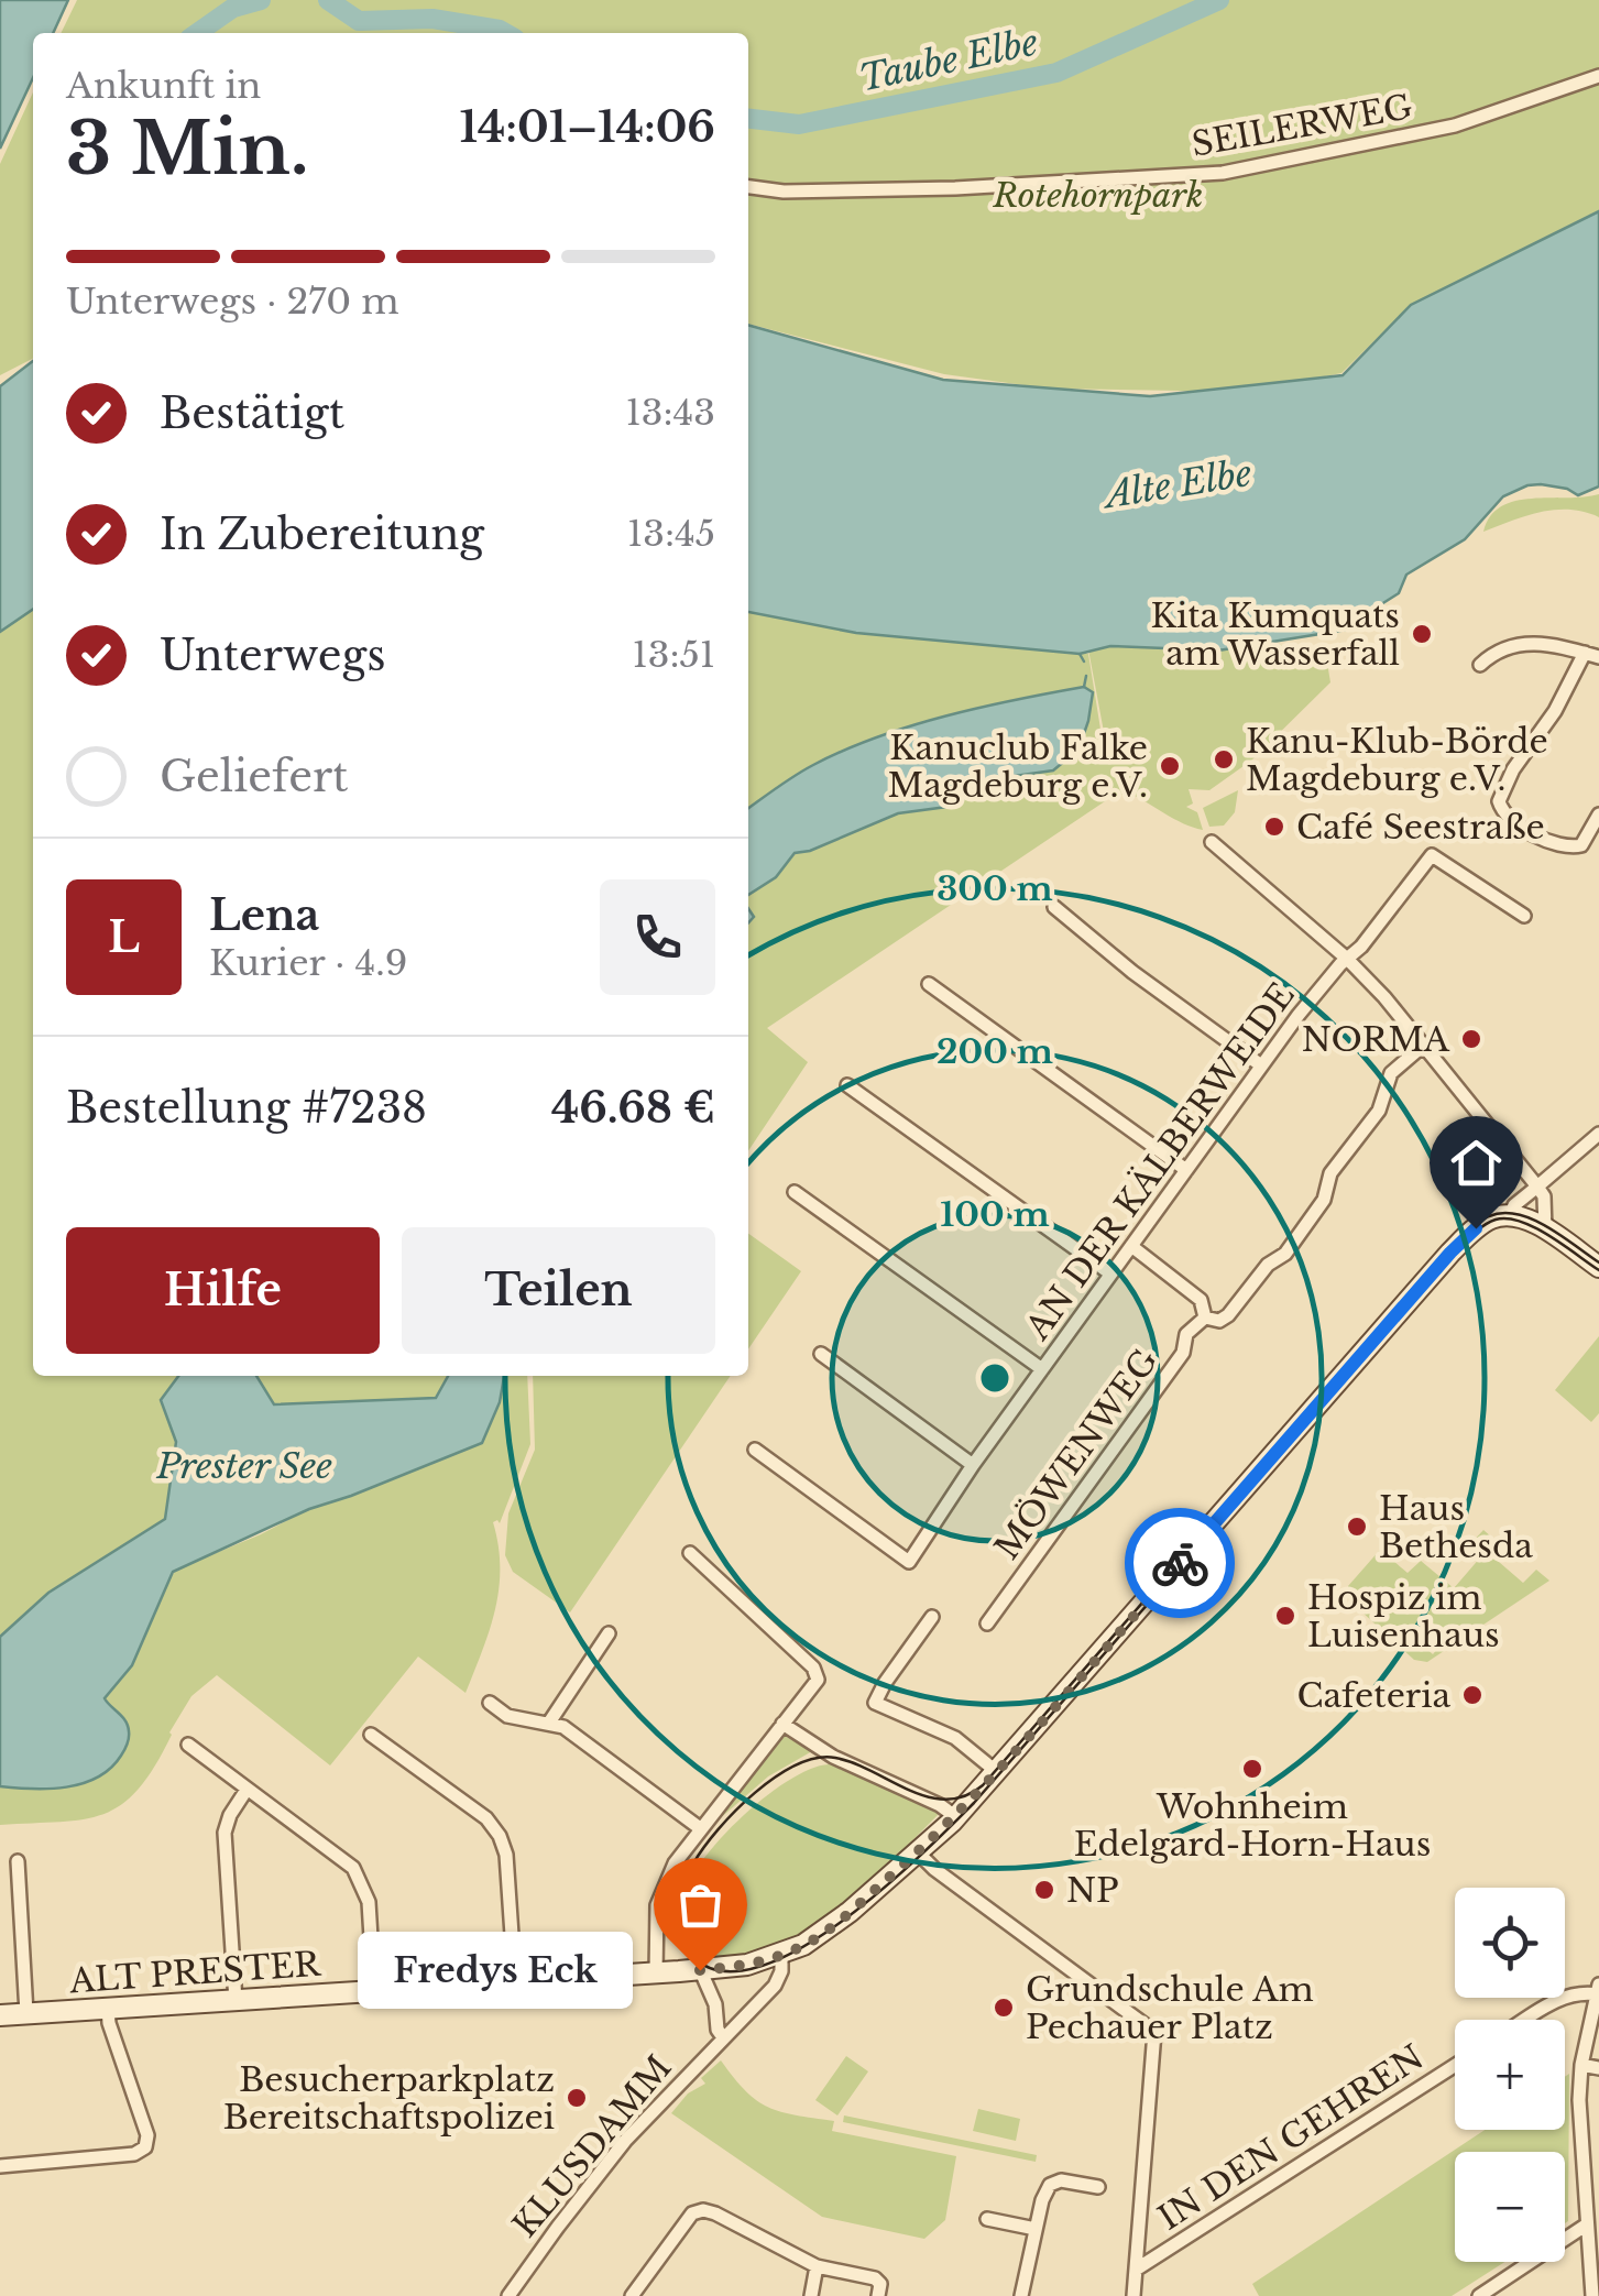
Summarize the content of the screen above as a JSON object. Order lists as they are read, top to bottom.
{
  "streets": {
    "main road": ["ALT PRESTER"],
    "street": [
      "SEILERWEG",
      "AN DER KÄLBERWEIDE",
      "MÖWENWEG",
      "IN DEN GEHREN",
      "KLUSDAMM"
    ]
  },
  "crossings": [
    ["ALT PRESTER", "KLUSDAMM"]
  ],
  "water": ["Taube Elbe", "Alte Elbe", "Prester See"],
  "parks": ["Rotehornpark"],
  "places": [
    "Kita Kumquats am Wasserfall",
    "Kanu-Klub-Börde Magdeburg e.V.",
    "Kanuclub Falke Magdeburg e.V.",
    "Café Seestraße",
    "NORMA",
    "Haus Bethesda",
    "Hospiz im Luisenhaus",
    "Cafeteria",
    "Wohnheim Edelgard-Horn-Haus",
    "NP",
    "Fredys Eck",
    "Grundschule Am Pechauer Platz",
    "Besucherparkplatz Bereitschaftspolizei"
  ],
  "page": {
    "heading": ["3 Min.", "Ankunft in", "14:01–14:06"],
    "panel": [
      "Lena",
      "Kurier · 4.9",
      "Bestellung #7238",
      "46.68 €"
    ],
    "bar": "Unterwegs · 270 m",
    "list": [
      ["Bestätigt", "13:43"],
      ["In Zubereitung", "13:45"],
      ["Unterwegs", "13:51"],
      "Geliefert"
    ],
    "round": "L",
    "buttons": ["Hilfe", "Teilen"],
    "map_buttons": ["+", "−"],
    "bubble": "Fredys Eck"
  },
  "rings": ["300 m", "200 m", "100 m"]
}
